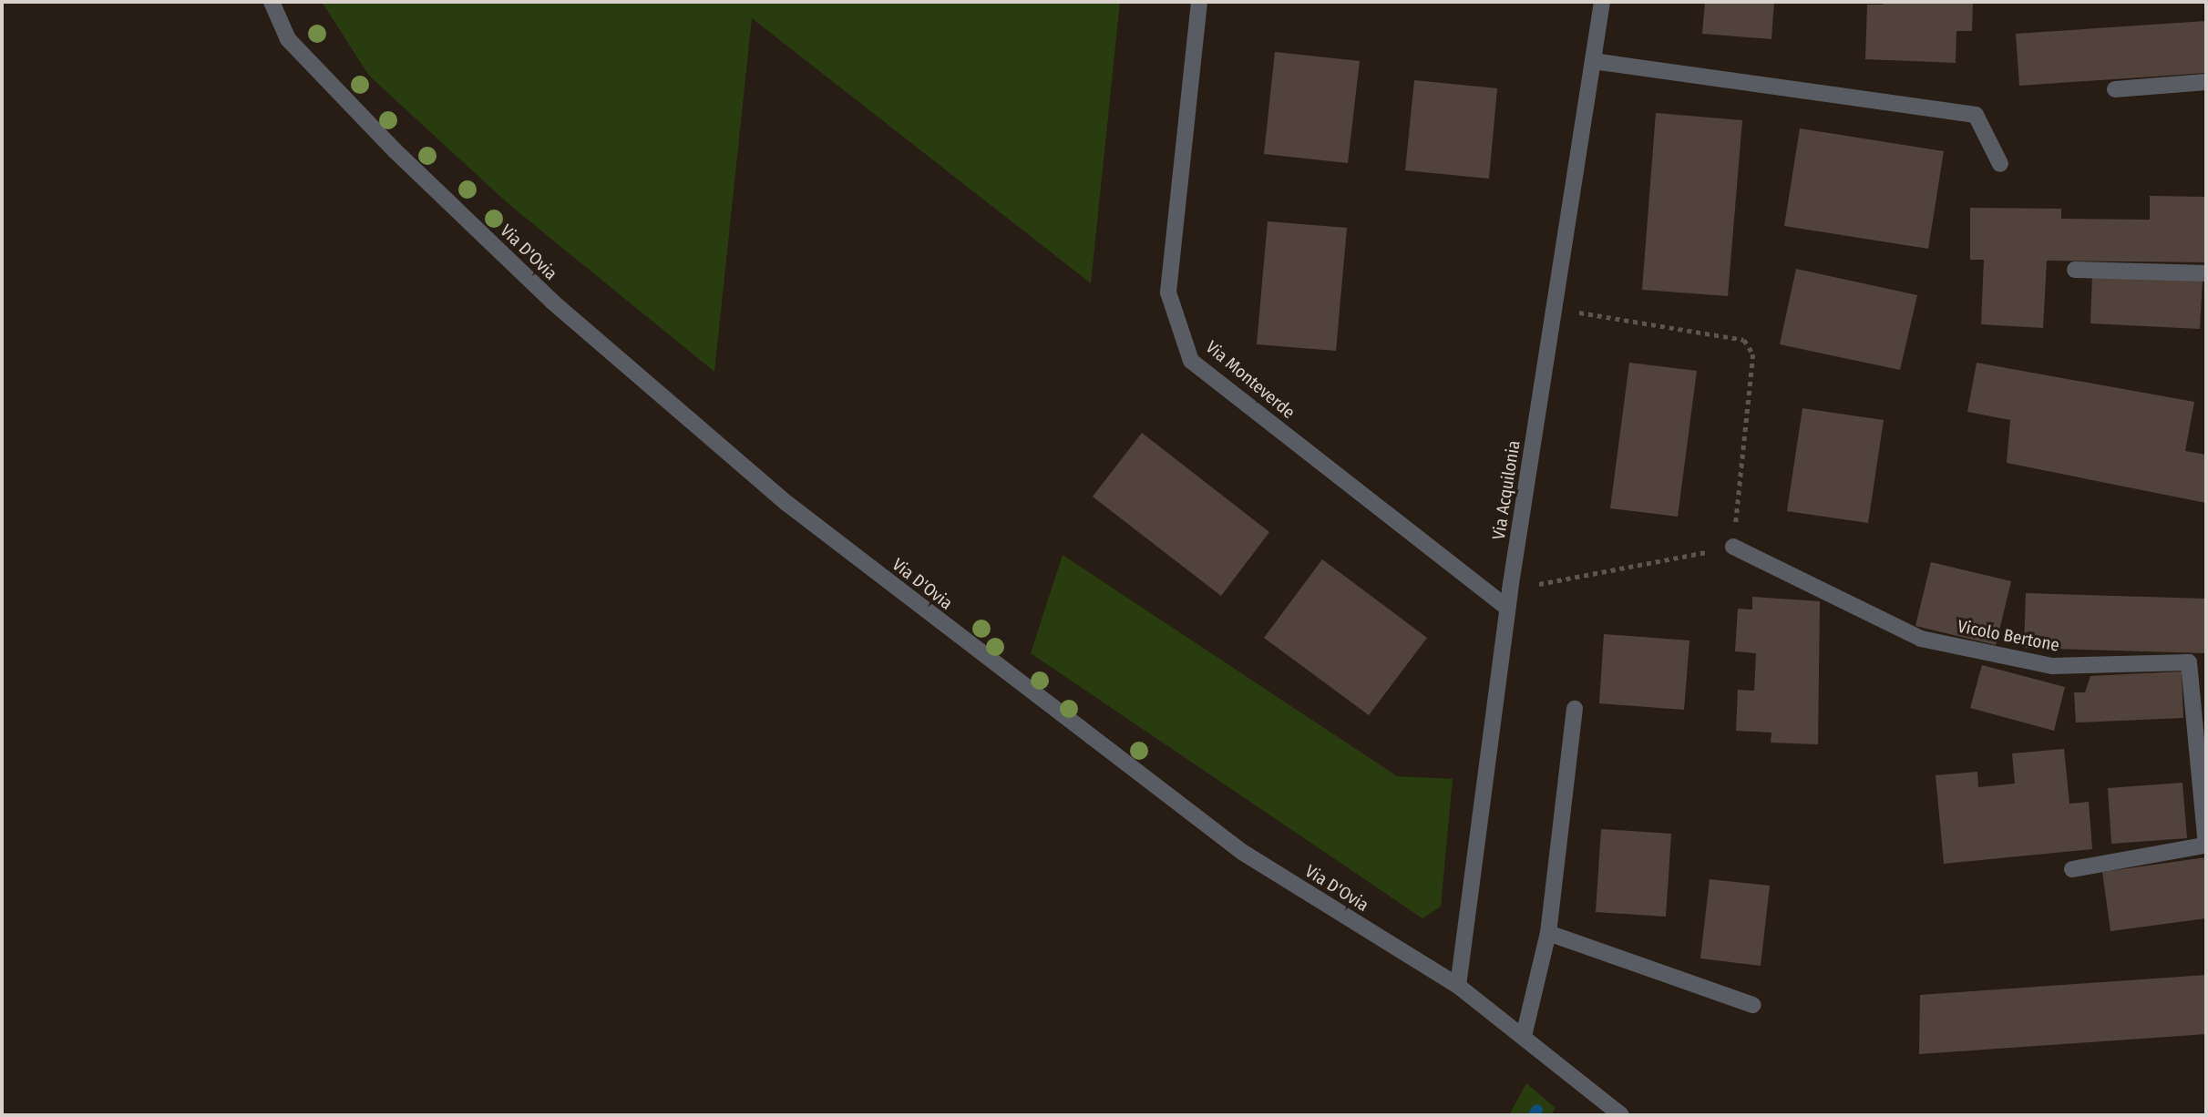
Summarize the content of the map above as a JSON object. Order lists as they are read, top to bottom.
{
  "streets": {
    "street": [
      "Via D'Ovia",
      "Via Monteverde",
      "Via Acquilonia",
      "Vicolo Bertone"
    ]
  },
  "crossings": [
    ["Via D'Ovia", "Via Acquilonia"],
    ["Via Monteverde", "Via Acquilonia"]
  ]
}
